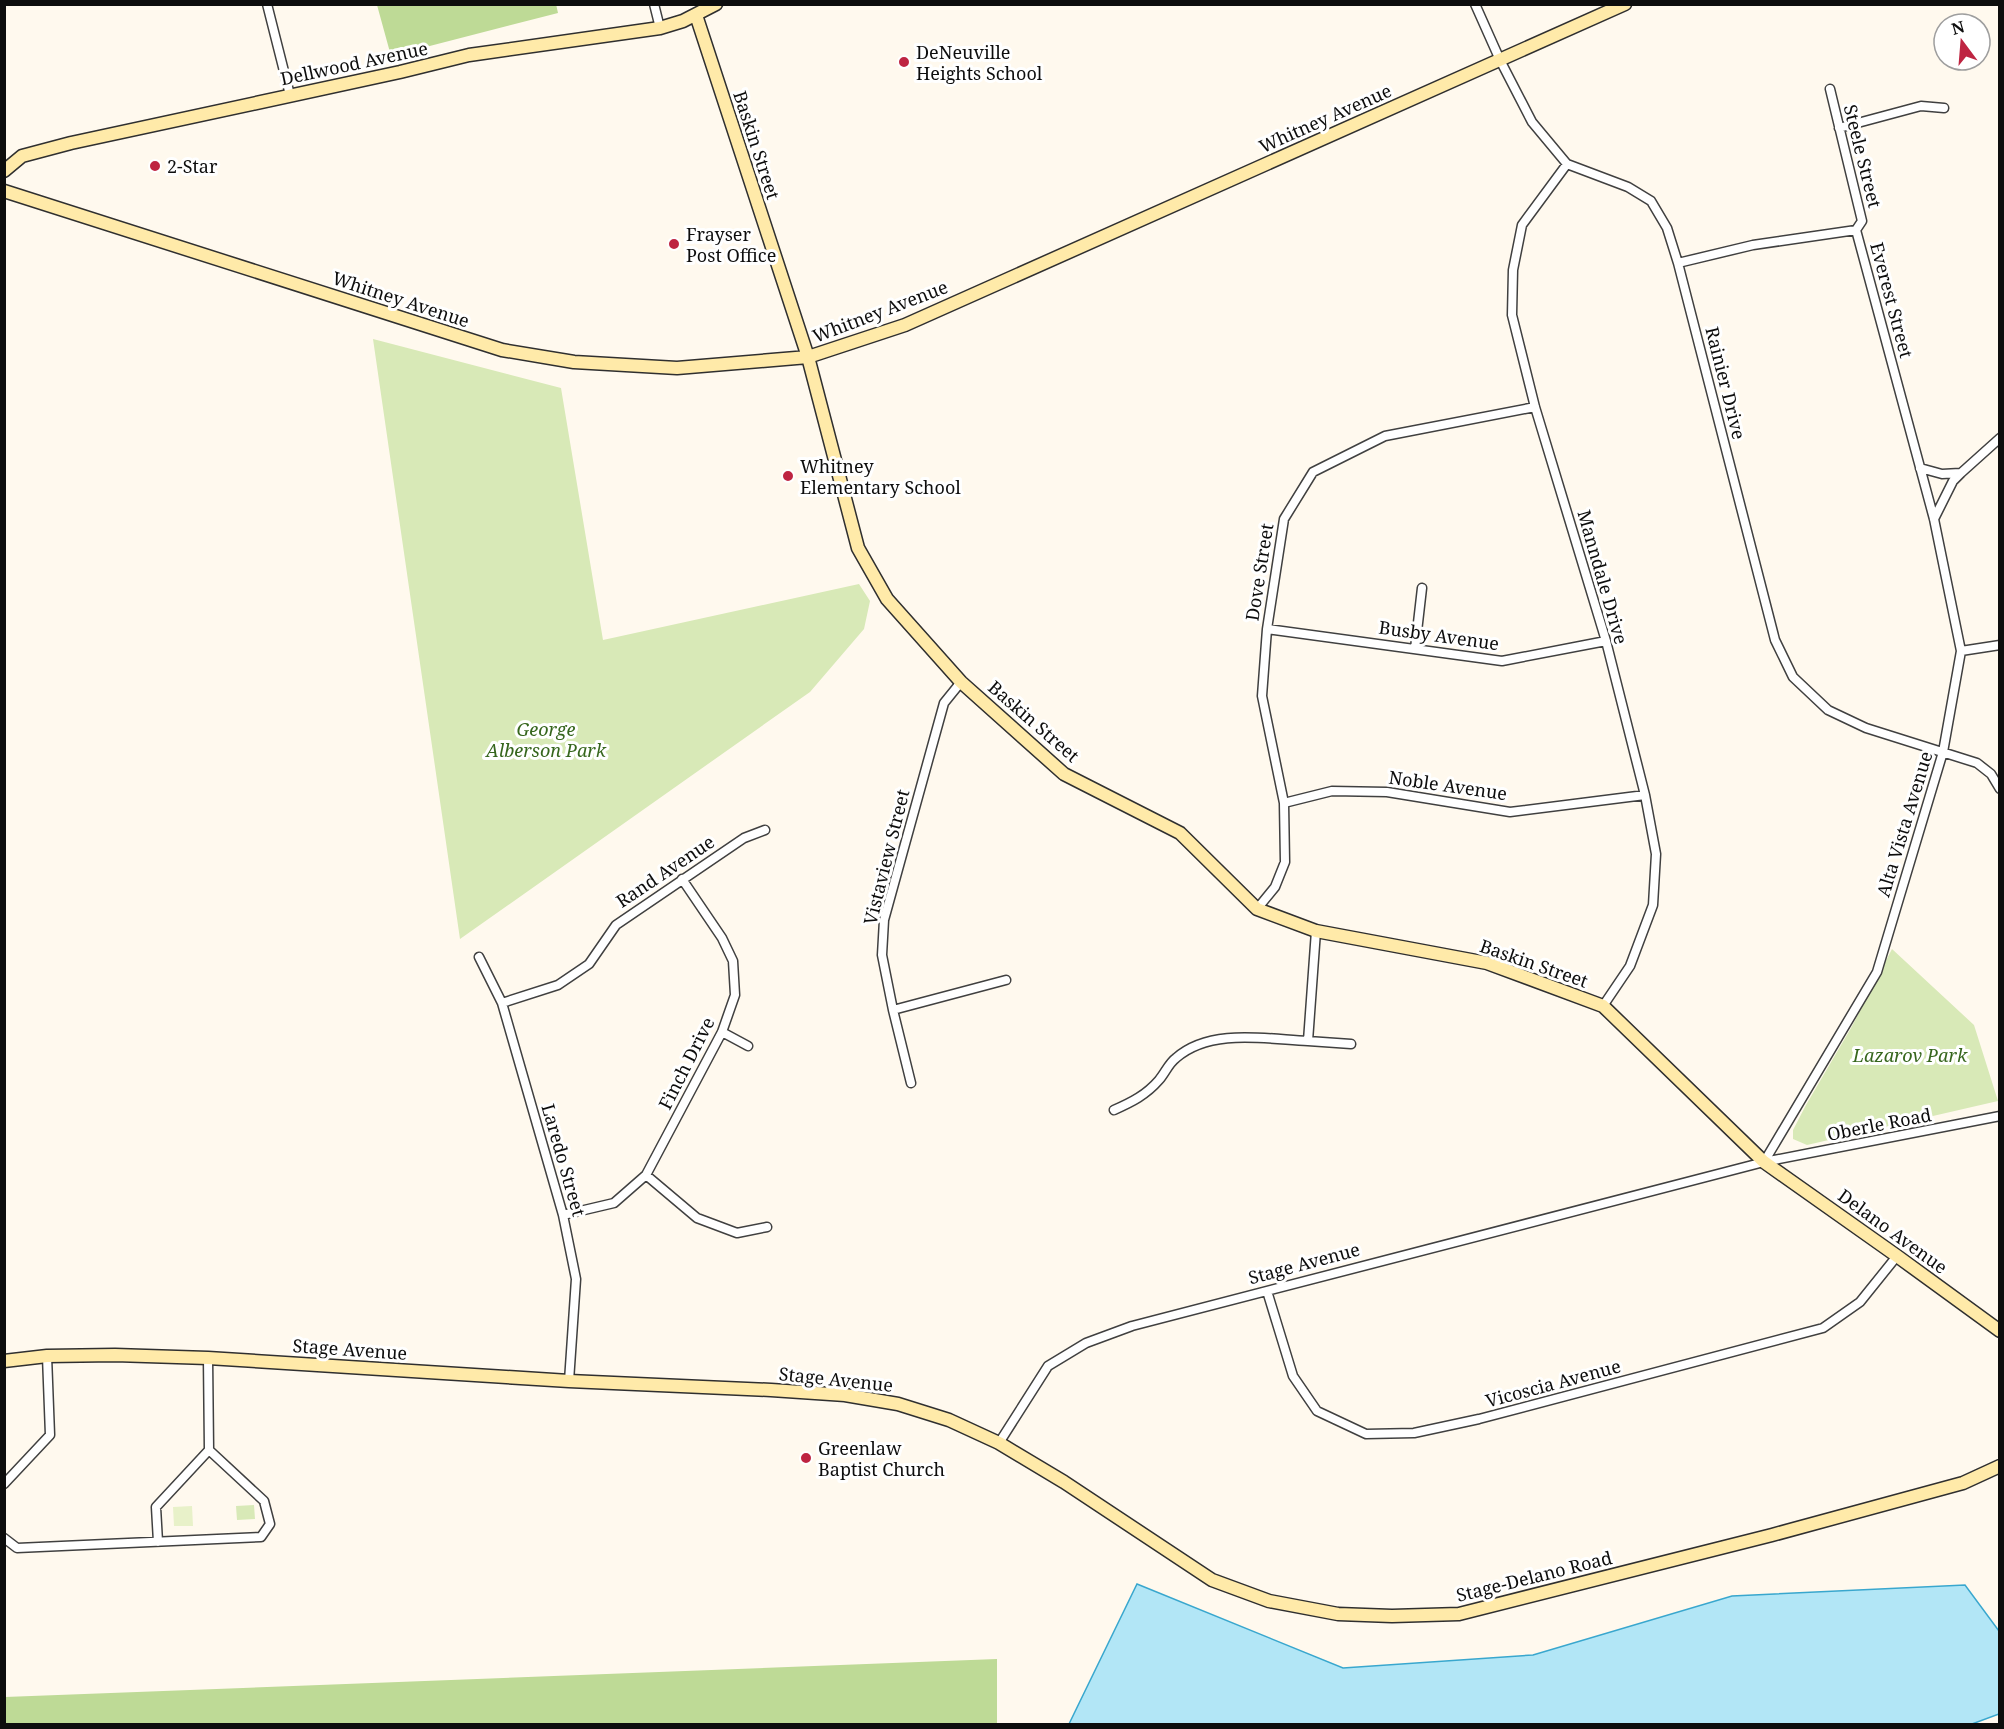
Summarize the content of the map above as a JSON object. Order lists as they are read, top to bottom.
{
  "streets": {
    "main road": [
      "Dellwood Avenue",
      "Whitney Avenue",
      "Baskin Street",
      "Delano Avenue",
      "Stage Avenue",
      "Stage-Delano Road"
    ],
    "street": [
      "Steele Street",
      "Everest Street",
      "Rainier Drive",
      "Dove Street",
      "Manndale Drive",
      "Busby Avenue",
      "Noble Avenue",
      "Alta Vista Avenue",
      "Vistaview Street",
      "Rand Avenue",
      "Finch Drive",
      "Oberle Road",
      "Laredo Street",
      "Vicoscia Avenue"
    ]
  },
  "crossings": [
    ["Dellwood Avenue", "Baskin Street"],
    ["Whitney Avenue", "Baskin Street"],
    ["Whitney Avenue", "Rainier Drive"],
    ["Baskin Street", "Dove Street"],
    ["Baskin Street", "Manndale Drive"],
    ["Baskin Street", "Alta Vista Avenue"],
    ["Baskin Street", "Vistaview Street"],
    ["Baskin Street", "Oberle Road"],
    ["Baskin Street", "Delano Avenue"],
    ["Baskin Street", "Stage Avenue"],
    ["Steele Street", "Everest Street"],
    ["Everest Street", "Rainier Drive"],
    ["Everest Street", "Alta Vista Avenue"],
    ["Rainier Drive", "Manndale Drive"],
    ["Rainier Drive", "Alta Vista Avenue"],
    ["Dove Street", "Manndale Drive"],
    ["Dove Street", "Busby Avenue"],
    ["Dove Street", "Noble Avenue"],
    ["Manndale Drive", "Busby Avenue"],
    ["Manndale Drive", "Noble Avenue"],
    ["Alta Vista Avenue", "Oberle Road"],
    ["Alta Vista Avenue", "Delano Avenue"],
    ["Alta Vista Avenue", "Stage Avenue"],
    ["Rand Avenue", "Finch Drive"],
    ["Rand Avenue", "Laredo Street"],
    ["Finch Drive", "Laredo Street"],
    ["Oberle Road", "Delano Avenue"],
    ["Oberle Road", "Stage Avenue"],
    ["Laredo Street", "Stage Avenue"],
    ["Delano Avenue", "Stage Avenue"],
    ["Delano Avenue", "Vicoscia Avenue"],
    ["Stage Avenue", "Vicoscia Avenue"],
    ["Stage Avenue", "Stage-Delano Road"]
  ],
  "parks": ["George Alberson Park", "Lazarov Park"],
  "places": [
    "DeNeuville Heights School",
    "2-Star",
    "Frayser Post Office",
    "Whitney Elementary School",
    "Greenlaw Baptist Church"
  ],
  "north": "top"
}
